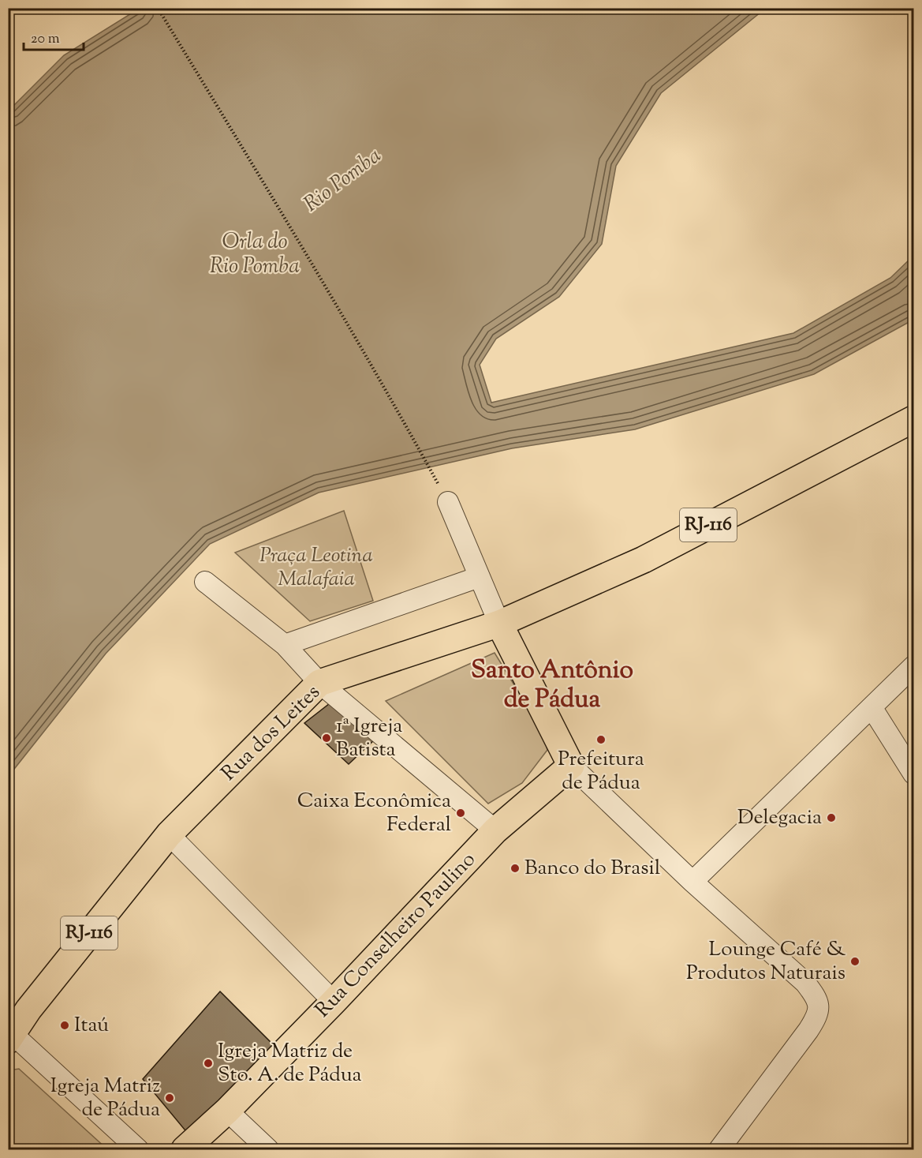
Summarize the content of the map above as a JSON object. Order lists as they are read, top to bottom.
{
  "streets": {
    "main road": ["RJ-116", "Rua dos Leites", "Rua Conselheiro Paulino"]
  },
  "crossings": [
    ["RJ-116", "Rua dos Leites"]
  ],
  "districts": ["Santo Antônio de Pádua"],
  "water": ["Rio Pomba", "Orla do Rio Pomba"],
  "parks": ["Praça Leotina Malafaia"],
  "places": [
    "1ª Igreja Batista",
    "Prefeitura de Pádua",
    "Caixa Econômica Federal",
    "Delegacia",
    "Banco do Brasil",
    "Lounge Café & Produtos Naturais",
    "Itaú",
    "Igreja Matriz de Sto. A. de Pádua",
    "Igreja Matriz de Pádua"
  ],
  "scale_bar": "20 m"
}
